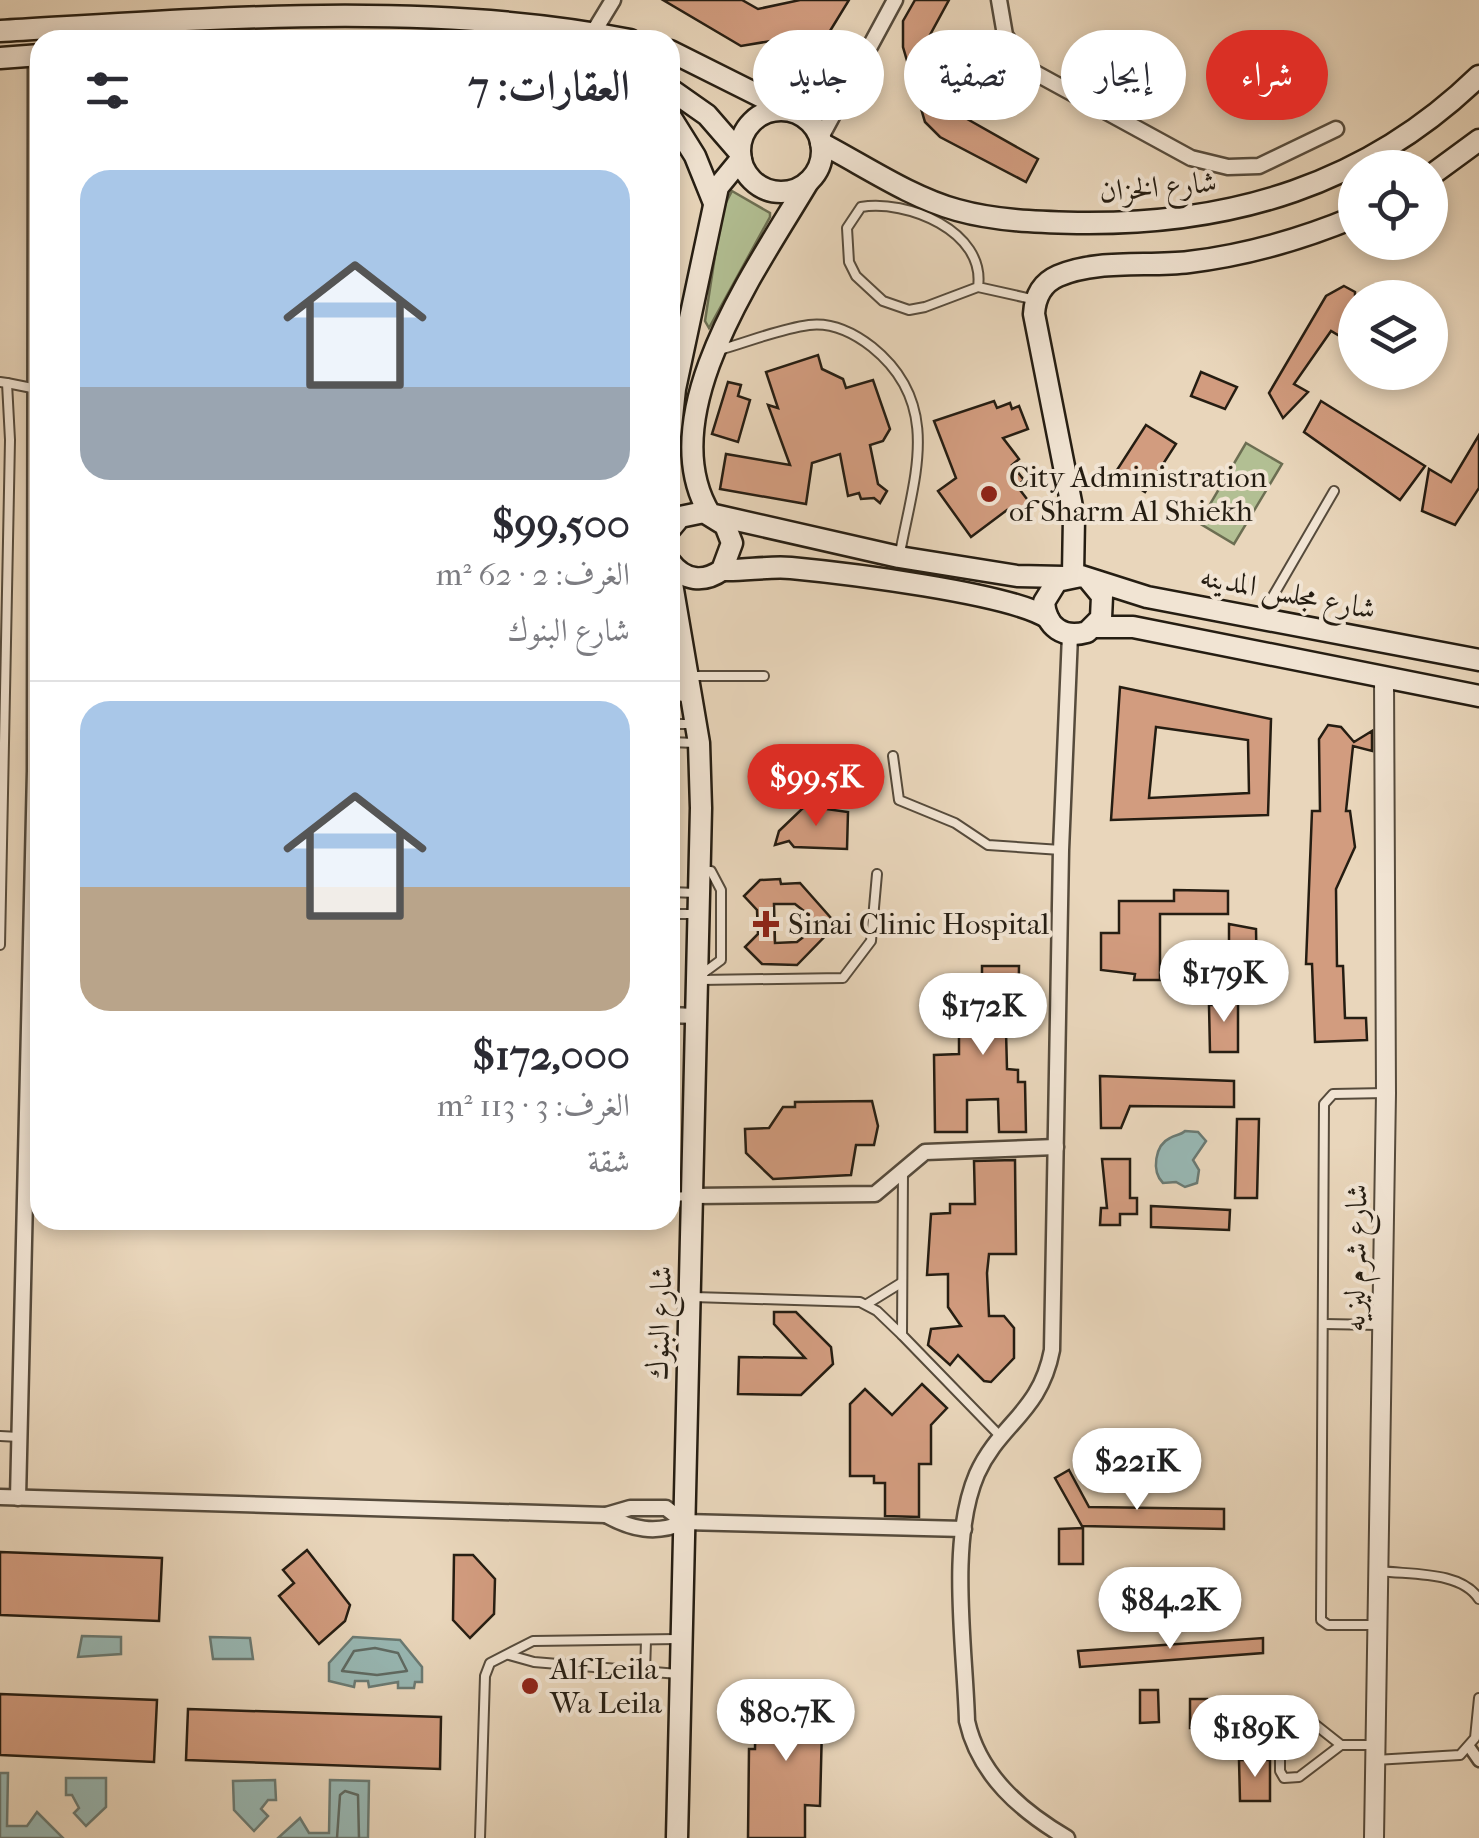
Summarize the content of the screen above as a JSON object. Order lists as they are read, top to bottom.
{
  "streets": {
    "main road": ["شارع الخزان", "شارع مجلس المدينه", "شارع البنوك"],
    "street": ["شارع شرم ليزيه"]
  },
  "places": {
    "other": ["City Administration of Sharm Al Shiekh", "Alf Leila Wa Leila"],
    "health": ["Sinai Clinic Hospital"]
  },
  "page": {
    "chip": [
      "شراء",
      "إيجار",
      "تصفية",
      "جديد"
    ],
    "heading": "العقارات: 7",
    "list": [
      {
        "name": "$99,500",
        "note": "الغرف: 2 · 62 m² · شارع البنوك"
      },
      {
        "name": "$172,000",
        "note": "الغرف: 3 · 113 m² · شقة"
      }
    ],
    "price": [
      "$99.5K",
      "$179K",
      "$172K",
      "$221K",
      "$84.2K",
      "$80.7K",
      "$189K"
    ]
  }
}
